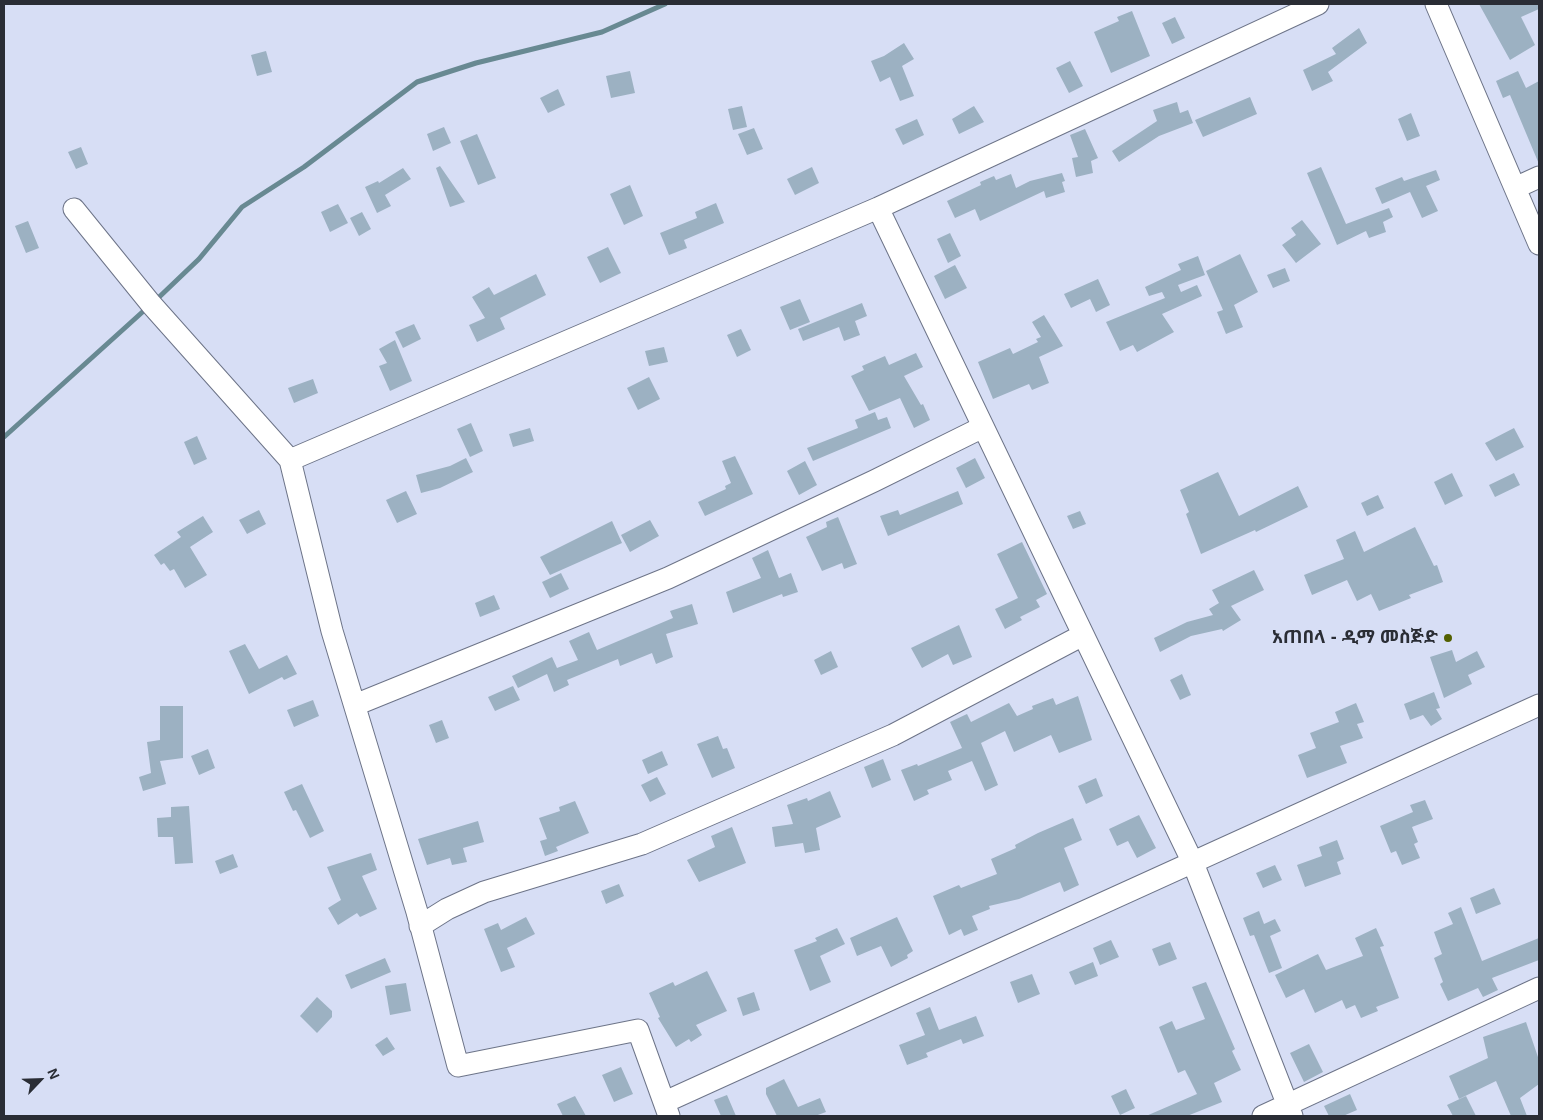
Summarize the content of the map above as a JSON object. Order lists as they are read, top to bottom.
{
  "places": ["አጠበላ - ዲማ መስጅድ"],
  "north": "top right"
}
